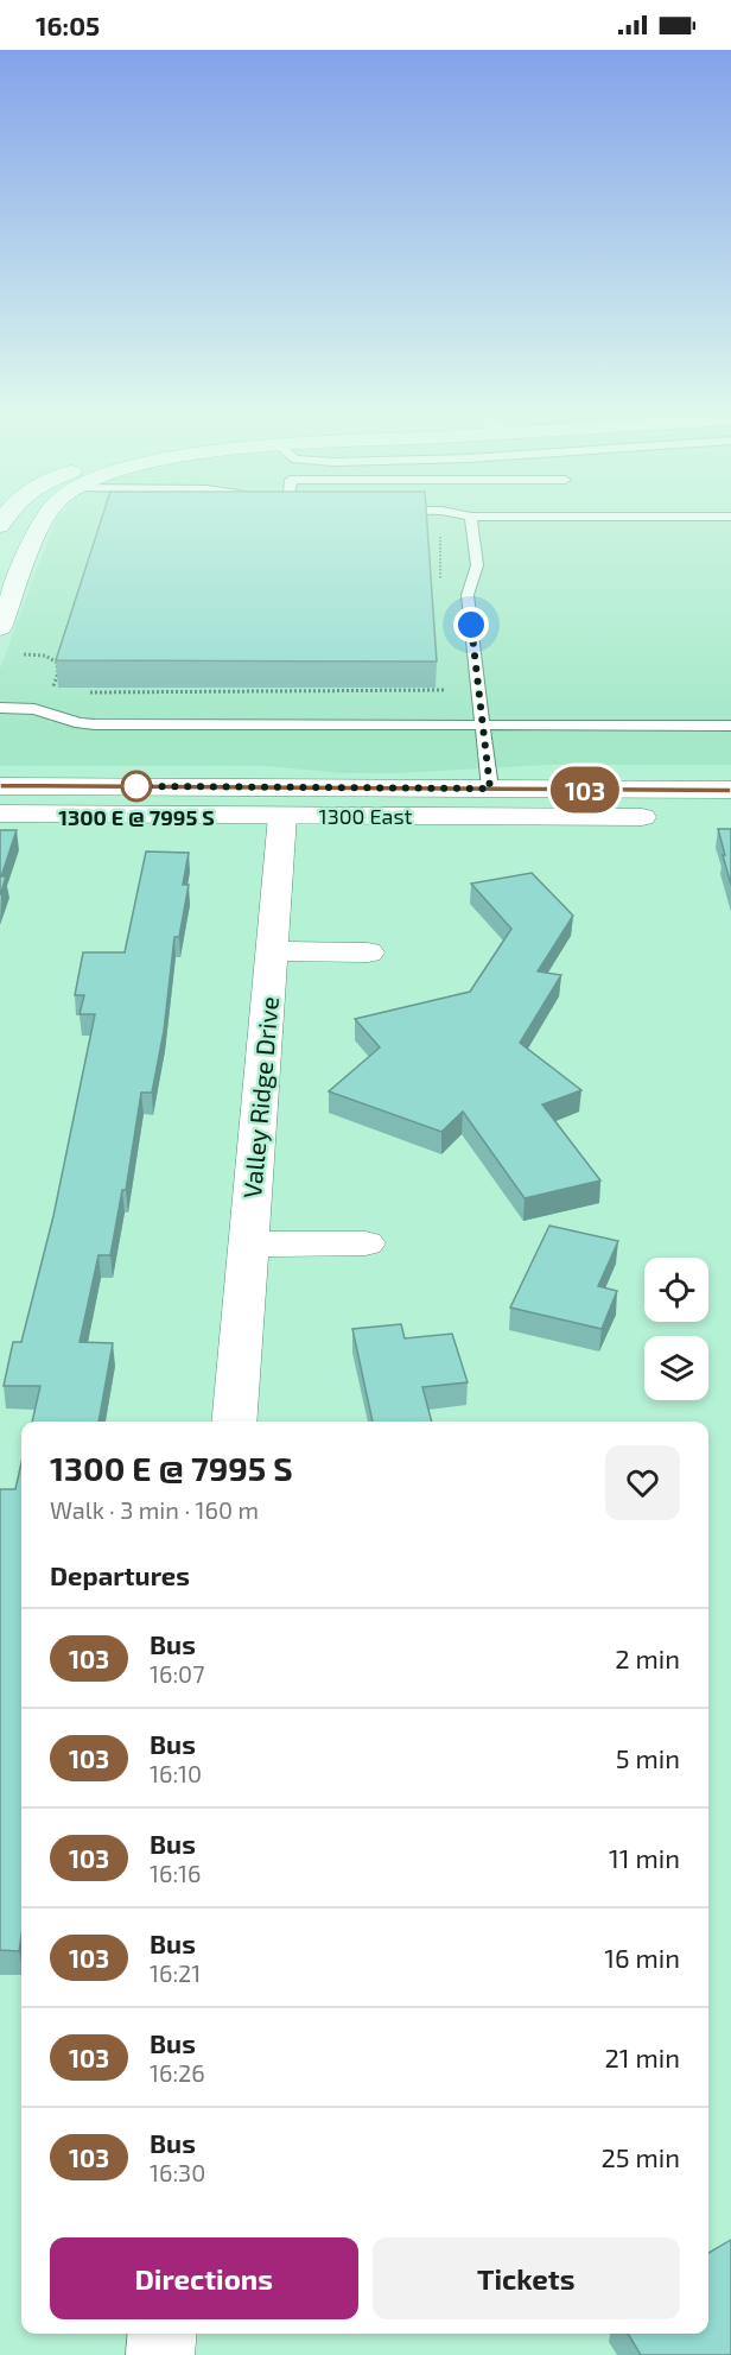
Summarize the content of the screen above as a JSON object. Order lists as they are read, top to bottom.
{
  "streets": {
    "street": ["1300 East", "Valley Ridge Drive"]
  },
  "crossings": [
    ["1300 East", "Valley Ridge Drive"]
  ],
  "places": ["1300 E @ 7995 S"],
  "lines": ["bus line 103"],
  "page": {
    "status": "16:05",
    "on_map": "103",
    "heading": [
      ["1300 E @ 7995 S", "Walk · 3 min · 160 m"],
      "Departures"
    ],
    "list": [
      {
        "mark": "103",
        "name": "Bus",
        "note": "16:07",
        "value": "2 min"
      },
      {
        "mark": "103",
        "name": "Bus",
        "note": "16:10",
        "value": "5 min"
      },
      {
        "mark": "103",
        "name": "Bus",
        "note": "16:16",
        "value": "11 min"
      },
      {
        "mark": "103",
        "name": "Bus",
        "note": "16:21",
        "value": "16 min"
      },
      {
        "mark": "103",
        "name": "Bus",
        "note": "16:26",
        "value": "21 min"
      },
      {
        "mark": "103",
        "name": "Bus",
        "note": "16:30",
        "value": "25 min"
      }
    ],
    "buttons": ["Directions", "Tickets"]
  }
}
